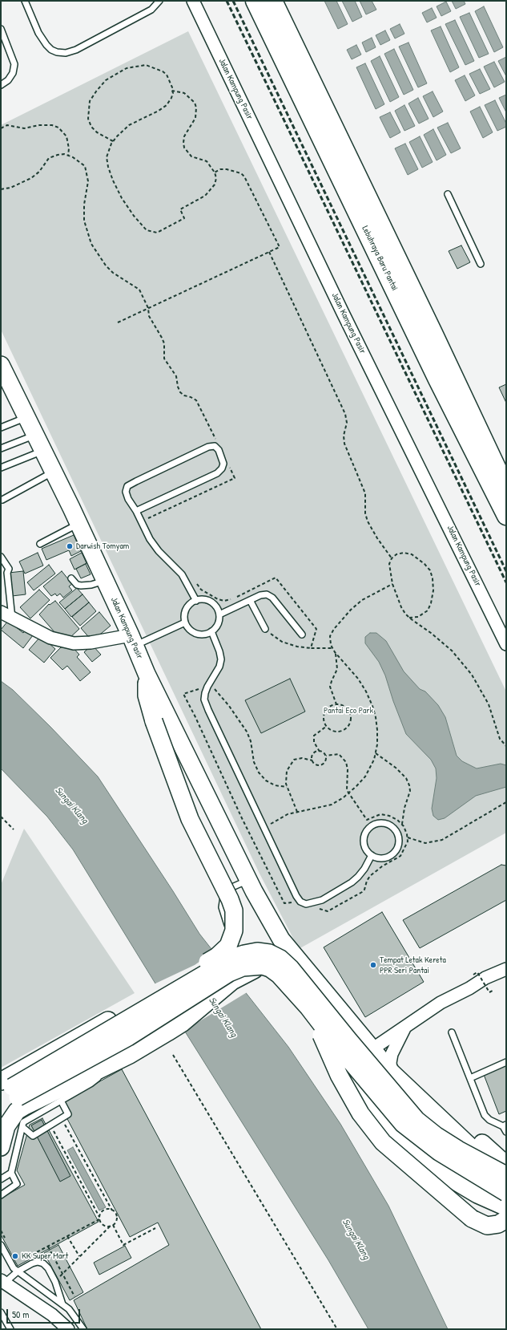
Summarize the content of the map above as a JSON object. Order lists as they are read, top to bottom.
{
  "streets": {
    "highway": ["Lebuhraya Baru Pantai"],
    "street": ["Jalan Kampung Pasir"]
  },
  "water": ["Sungai Klang"],
  "parks": ["Pantai Eco Park"],
  "places": ["Darwish Tomyam", "Tempat Letak Kereta PPR Seri Pantai", "KK Super Mart"],
  "scale_bar": "50 m"
}
